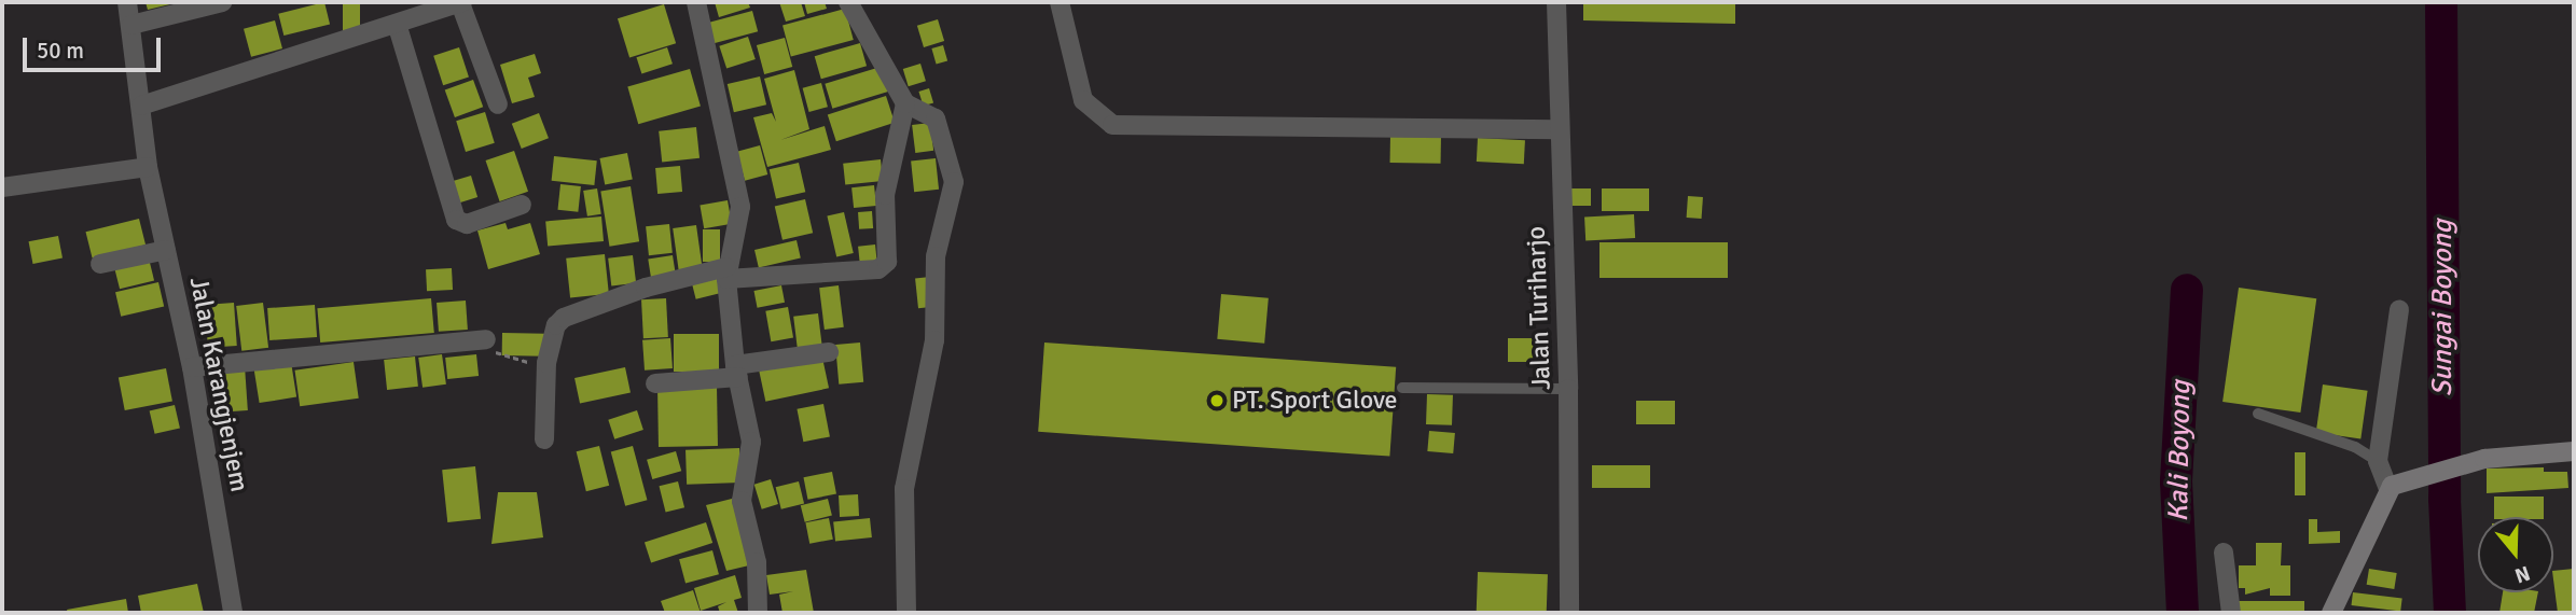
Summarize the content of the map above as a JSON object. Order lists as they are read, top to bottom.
{
  "streets": {
    "street": ["Jalan Turiharjo", "Jalan Karangjenjem"]
  },
  "water": ["Sungai Boyong", "Kali Boyong"],
  "places": ["PT. Sport Glove"],
  "scale_bar": "50 m",
  "north": "bottom"
}
